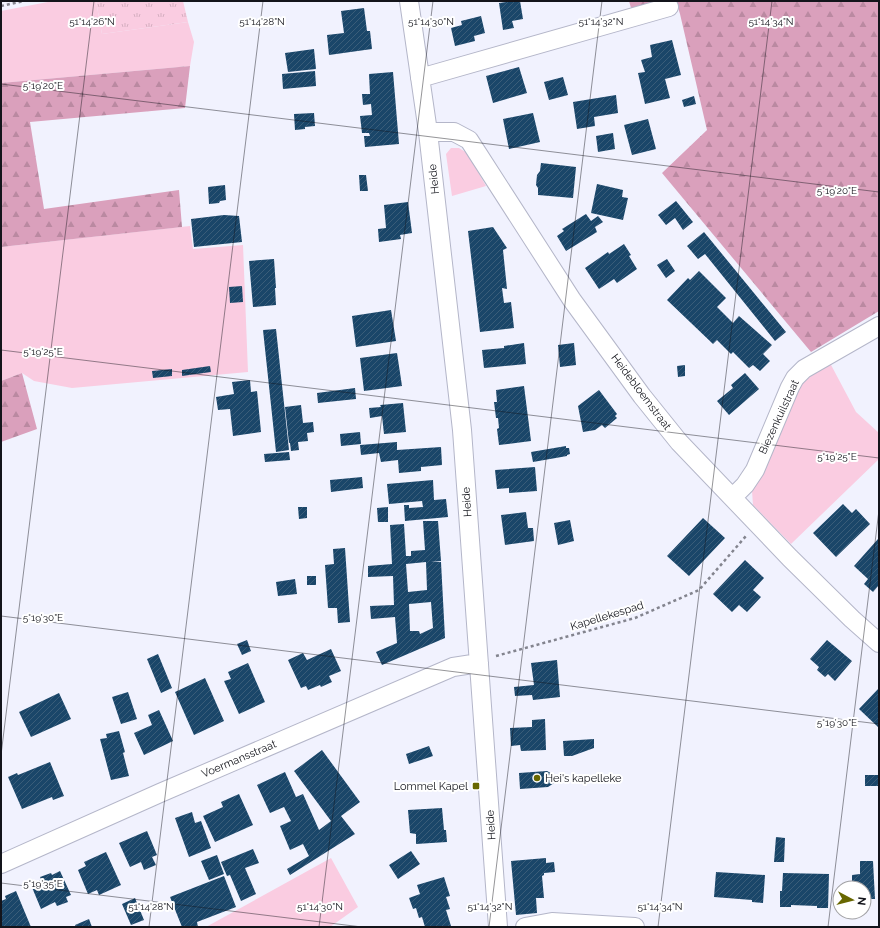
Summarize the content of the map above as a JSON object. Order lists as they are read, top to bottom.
{
  "streets": {
    "street": [
      "Heide",
      "Heidebloemstraat",
      "Biezenkuilstraat",
      "Voermansstraat"
    ],
    "path": ["Kapellekespad"]
  },
  "crossings": [
    ["Heide", "Heidebloemstraat"],
    ["Heide", "Kapellekespad"],
    ["Heide", "Voermansstraat"],
    ["Heidebloemstraat", "Biezenkuilstraat"],
    ["Heidebloemstraat", "Kapellekespad"],
    ["Kapellekespad", "Voermansstraat"]
  ],
  "places": {
    "other": ["Hei's kapelleke"],
    "transit": ["Lommel Kapel"]
  },
  "north": "right",
  "coordinates": [
    "51°14'26\"N",
    "51°14'28\"N",
    "51°14'30\"N",
    "51°14'32\"N",
    "51°14'34\"N",
    "5°19'20\"E",
    "5°19'25\"E",
    "5°19'30\"E",
    "5°19'35\"E"
  ]
}
